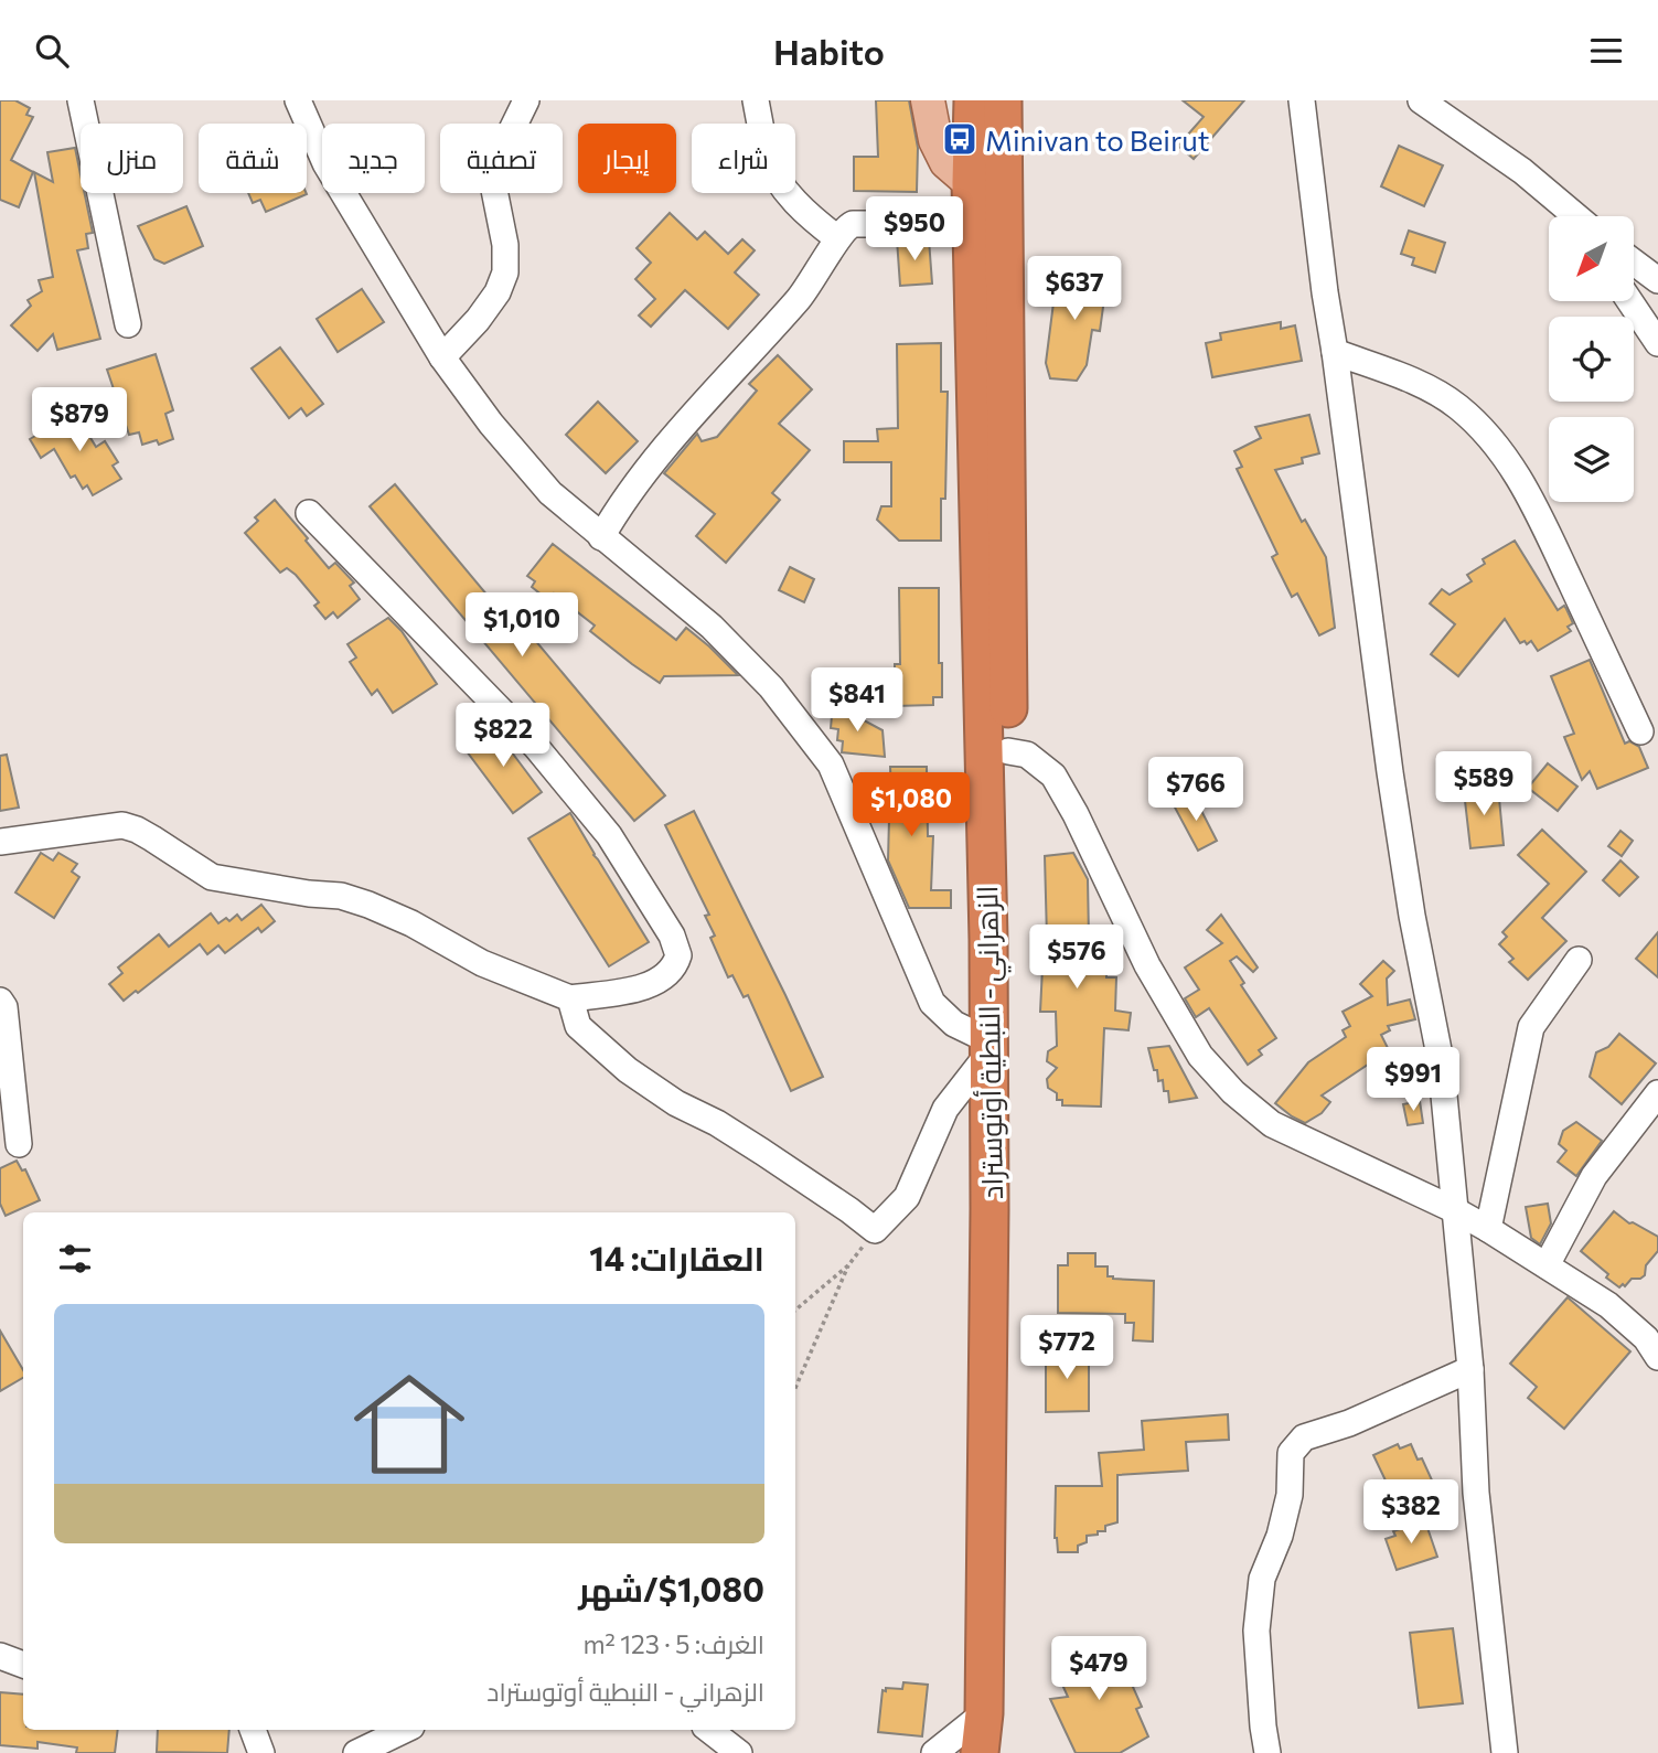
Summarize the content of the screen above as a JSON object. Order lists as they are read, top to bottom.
{
  "streets": {
    "highway": ["الزهراني - النبطية أوتوستراد"]
  },
  "places": {
    "bus stop": ["Minivan to Beirut"]
  },
  "north": "bottom left",
  "page": {
    "header": "Habito",
    "chip": [
      "شراء",
      "إيجار",
      "تصفية",
      "جديد",
      "شقة",
      "منزل"
    ],
    "price": [
      "$950",
      "$637",
      "$879",
      "$1,010",
      "$841",
      "$822",
      "$589",
      "$766",
      "$1,080",
      "$576",
      "$991",
      "$772",
      "$382",
      "$479"
    ],
    "heading": "العقارات: 14",
    "list": [
      {
        "name": "$1,080/شهر",
        "note": "الغرف: 5 · 123 m² · الزهراني - النبطية أوتوستراد"
      }
    ]
  }
}
